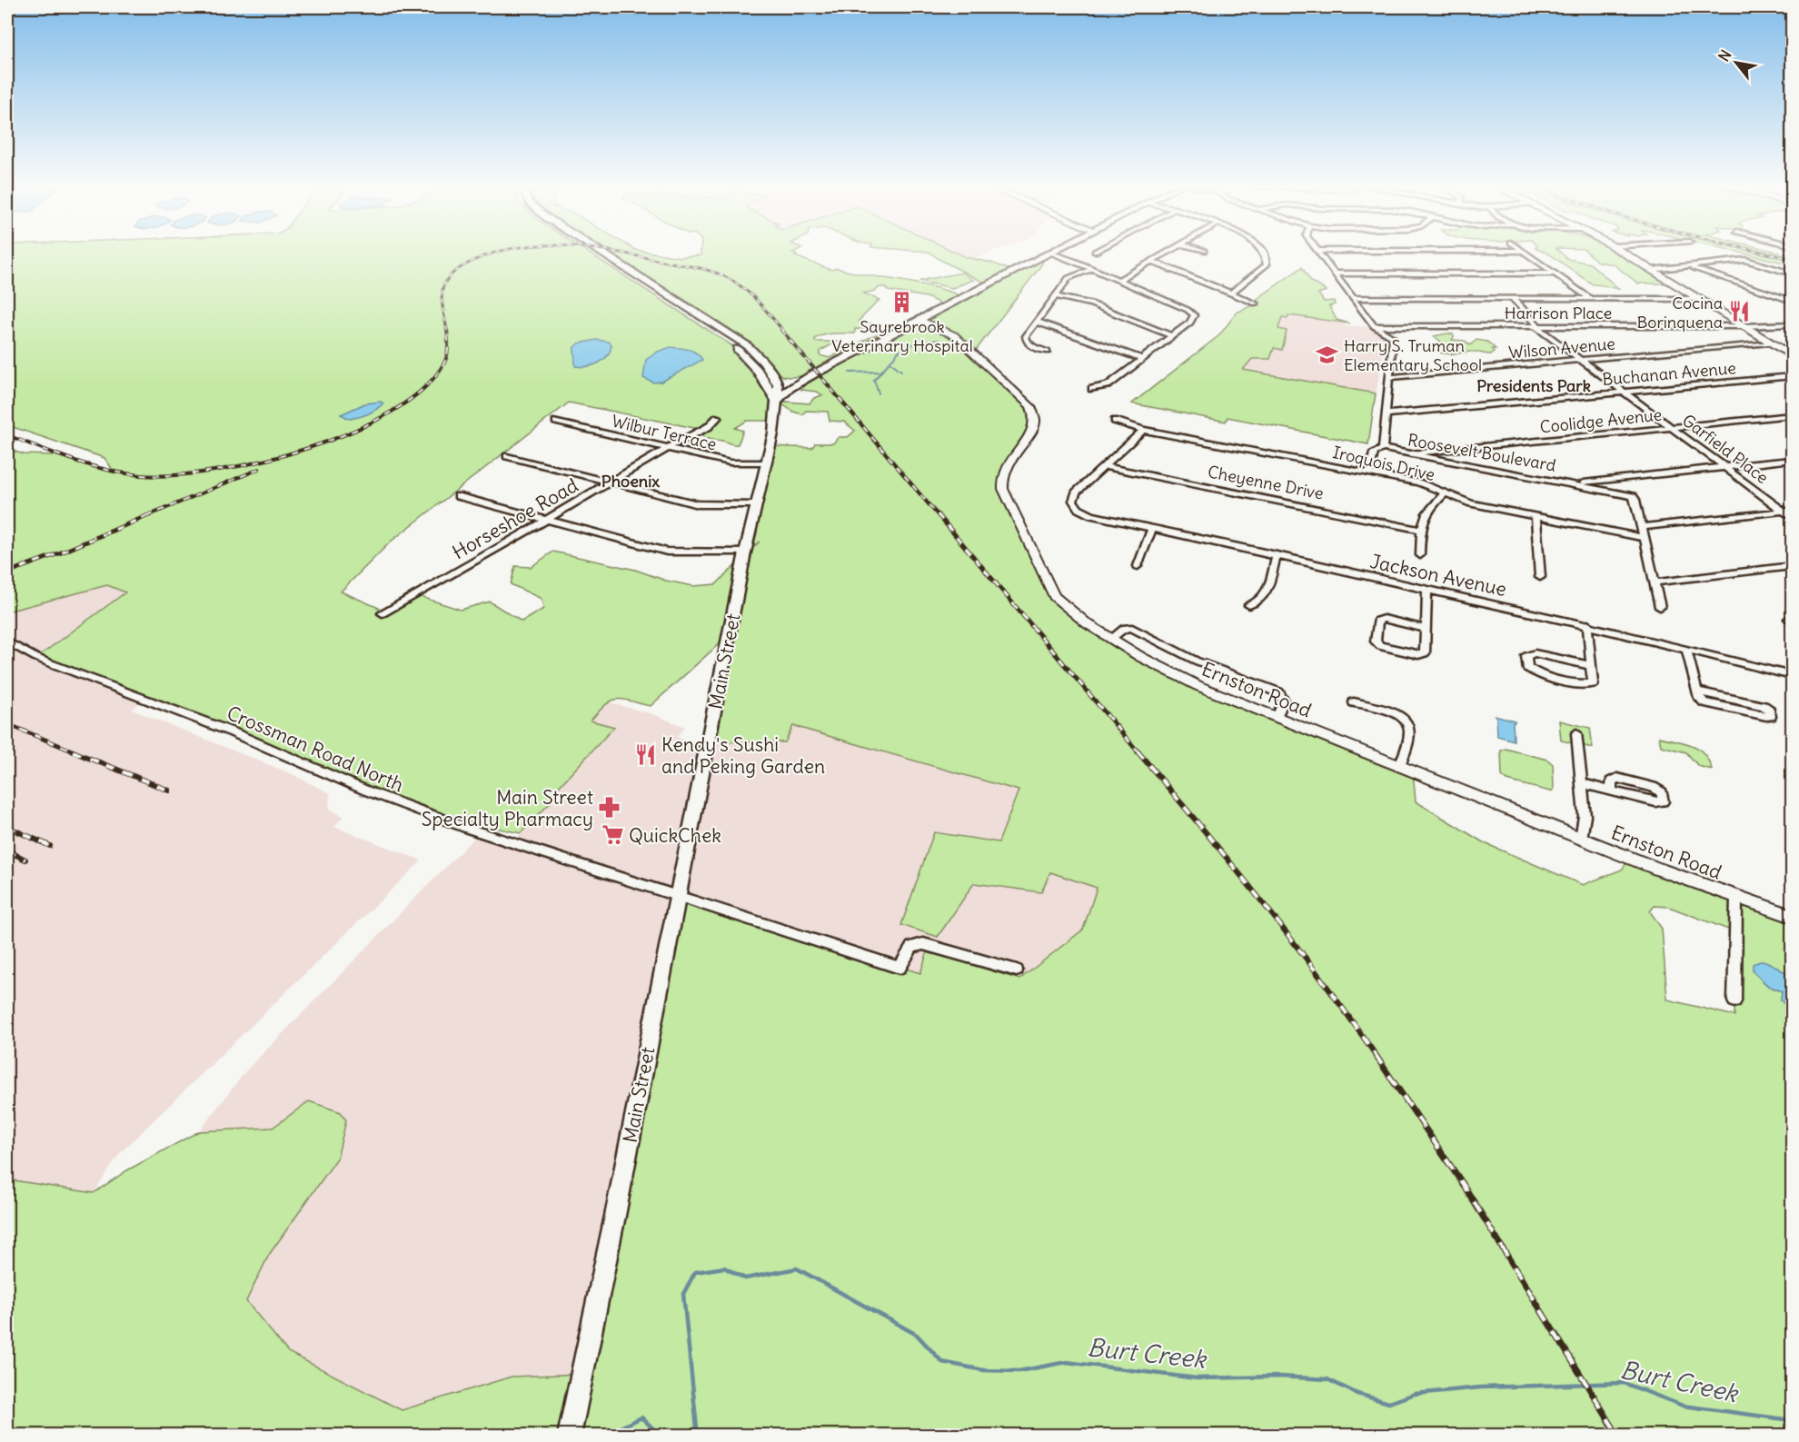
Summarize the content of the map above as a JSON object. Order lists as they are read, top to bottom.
{
  "streets": {
    "main road": ["Main Street"],
    "street": [
      "Harrison Place",
      "Wilson Avenue",
      "Buchanan Avenue",
      "Coolidge Avenue",
      "Wilbur Terrace",
      "Garfield Place",
      "Roosevelt Boulevard",
      "Iroquois Drive",
      "Cheyenne Drive",
      "Horseshoe Road",
      "Jackson Avenue",
      "Ernston Road",
      "Crossman Road North"
    ]
  },
  "crossings": [
    ["Harrison Place", "Garfield Place"],
    ["Wilson Avenue", "Garfield Place"],
    ["Buchanan Avenue", "Garfield Place"],
    ["Coolidge Avenue", "Garfield Place"],
    ["Coolidge Avenue", "Roosevelt Boulevard"],
    ["Wilbur Terrace", "Horseshoe Road"],
    ["Wilbur Terrace", "Main Street"],
    ["Garfield Place", "Roosevelt Boulevard"],
    ["Cheyenne Drive", "Jackson Avenue"],
    ["Main Street", "Crossman Road North"]
  ],
  "districts": ["Presidents Park", "Phoenix"],
  "water": ["Burt Creek"],
  "places": {
    "building": ["Sayrebrook Veterinary Hospital"],
    "restaurant": ["Cocina Borinquena", "Kendy's Sushi and Peking Garden"],
    "school or university": ["Harry S. Truman Elementary School"],
    "pharmacy": ["Main Street Specialty Pharmacy"],
    "supermarket": ["QuickChek"]
  },
  "north": "top left"
}
